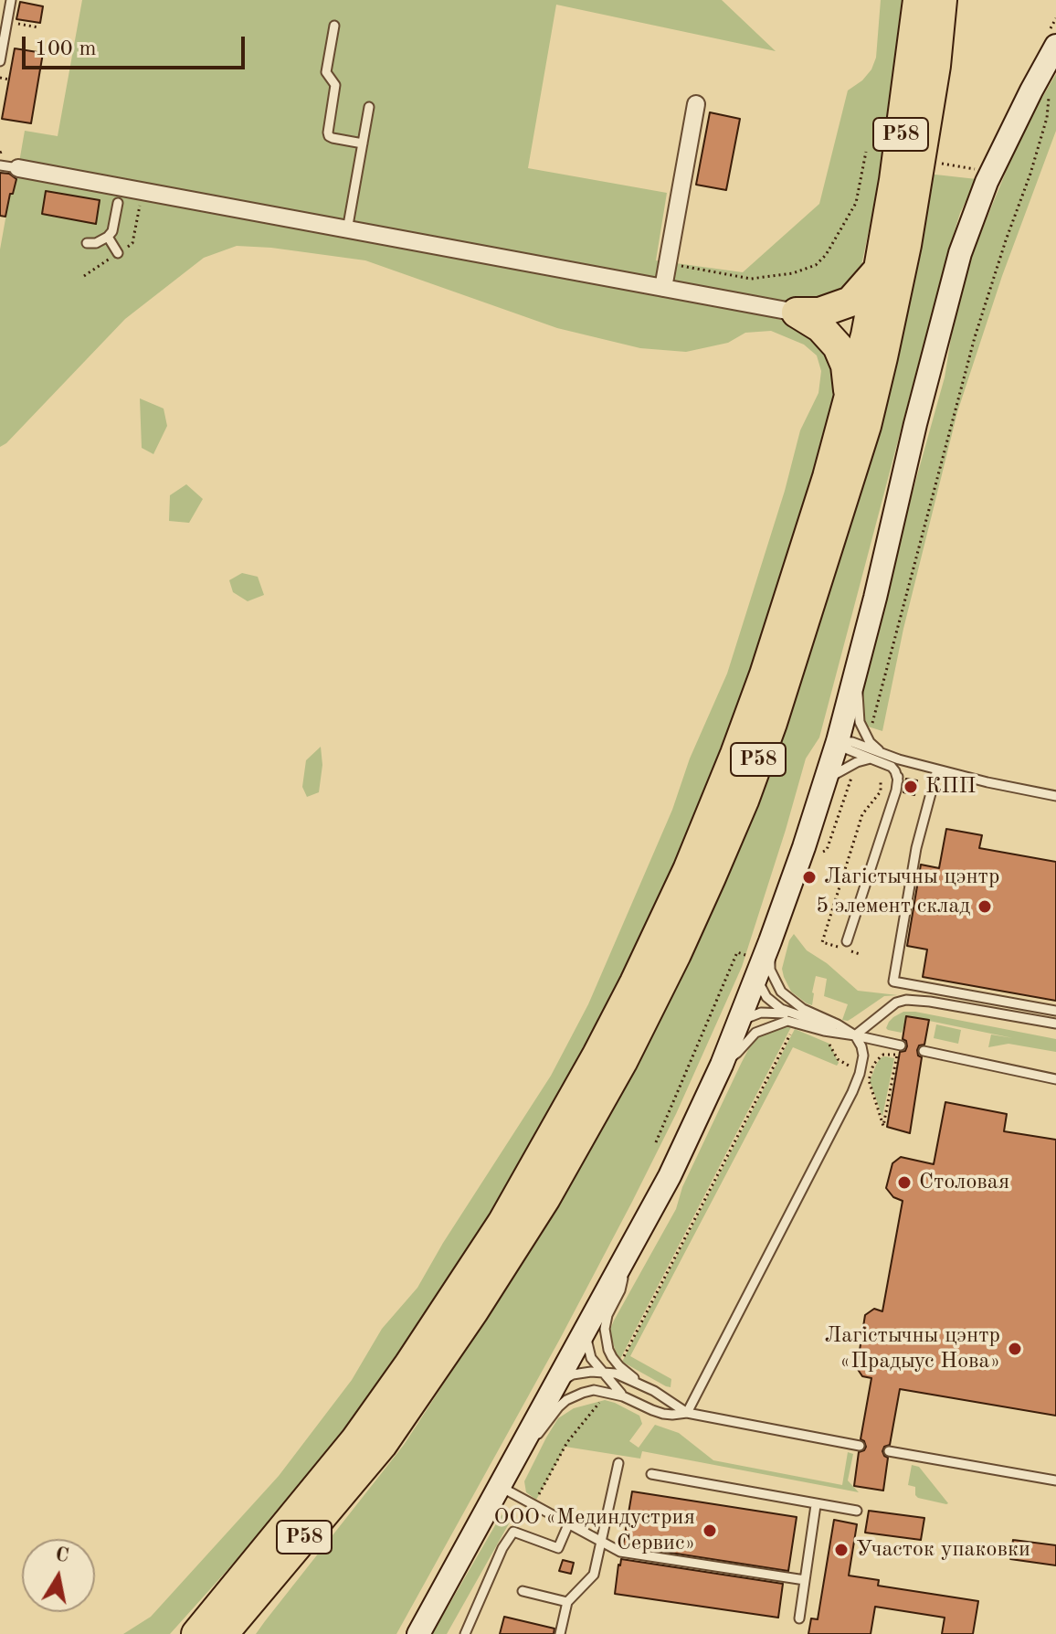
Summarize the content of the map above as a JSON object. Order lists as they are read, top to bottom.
{
  "streets": {
    "highway": ["Р58"]
  },
  "places": [
    "КПП",
    "Лагістычны цэнтр",
    "5 элемент склад",
    "Столовая",
    "Лагістычны цэнтр «Прадыус Нова»",
    "ООО «Мединдустрия Сервис»",
    "Участок упаковки"
  ],
  "scale_bar": "100 m",
  "north": "top"
}
